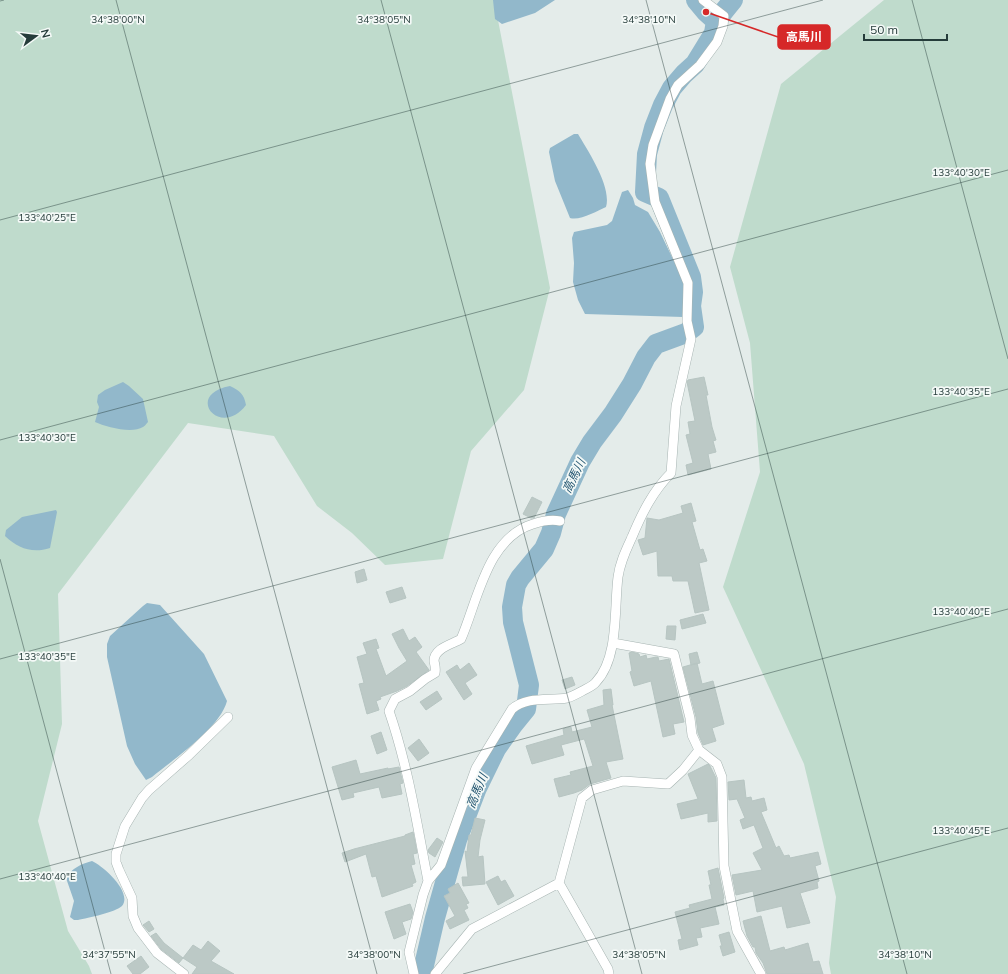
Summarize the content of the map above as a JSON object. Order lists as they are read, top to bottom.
{
  "water": ["高馬川"],
  "places": ["高馬川"],
  "scale_bar": "50 m",
  "north": "right",
  "coordinates": [
    "34°38'00\"N",
    "34°38'05\"N",
    "34°38'10\"N",
    "133°40'30\"E",
    "133°40'25\"E",
    "133°40'35\"E",
    "133°40'40\"E",
    "133°40'45\"E",
    "34°37'55\"N"
  ]
}
